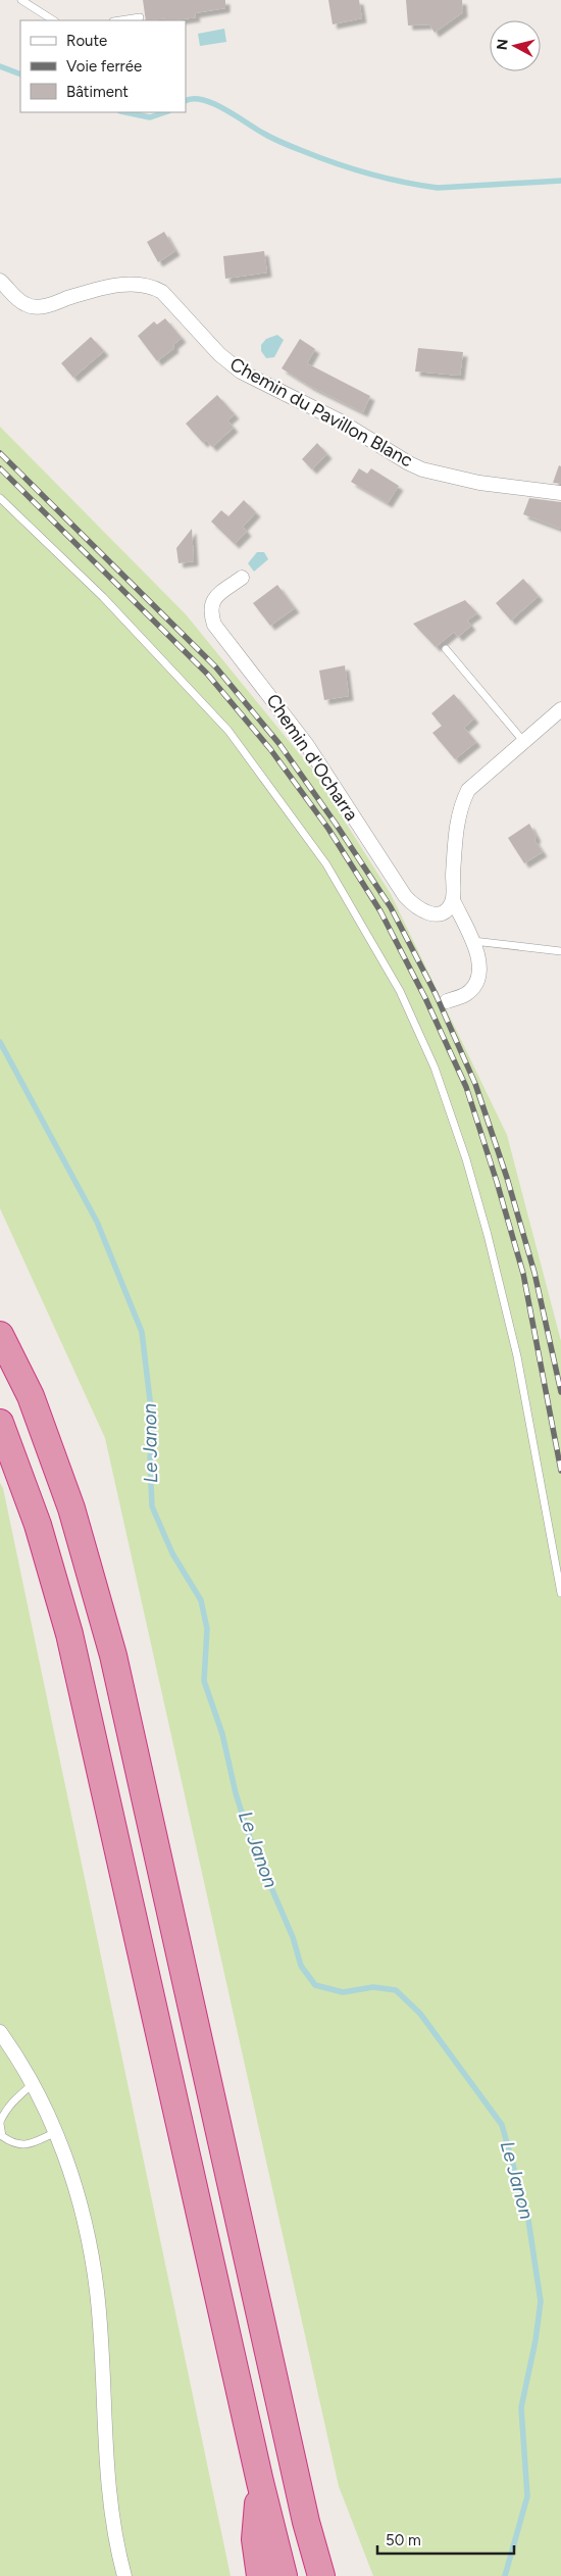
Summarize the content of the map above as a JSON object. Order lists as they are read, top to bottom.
{
  "streets": {
    "street": ["Chemin du Pavillon Blanc", "Chemin d'Ocharra"]
  },
  "water": ["Le Janon"],
  "legend": ["Route", "Voie ferrée", "Bâtiment"],
  "scale_bar": "50 m",
  "north": "left"
}
